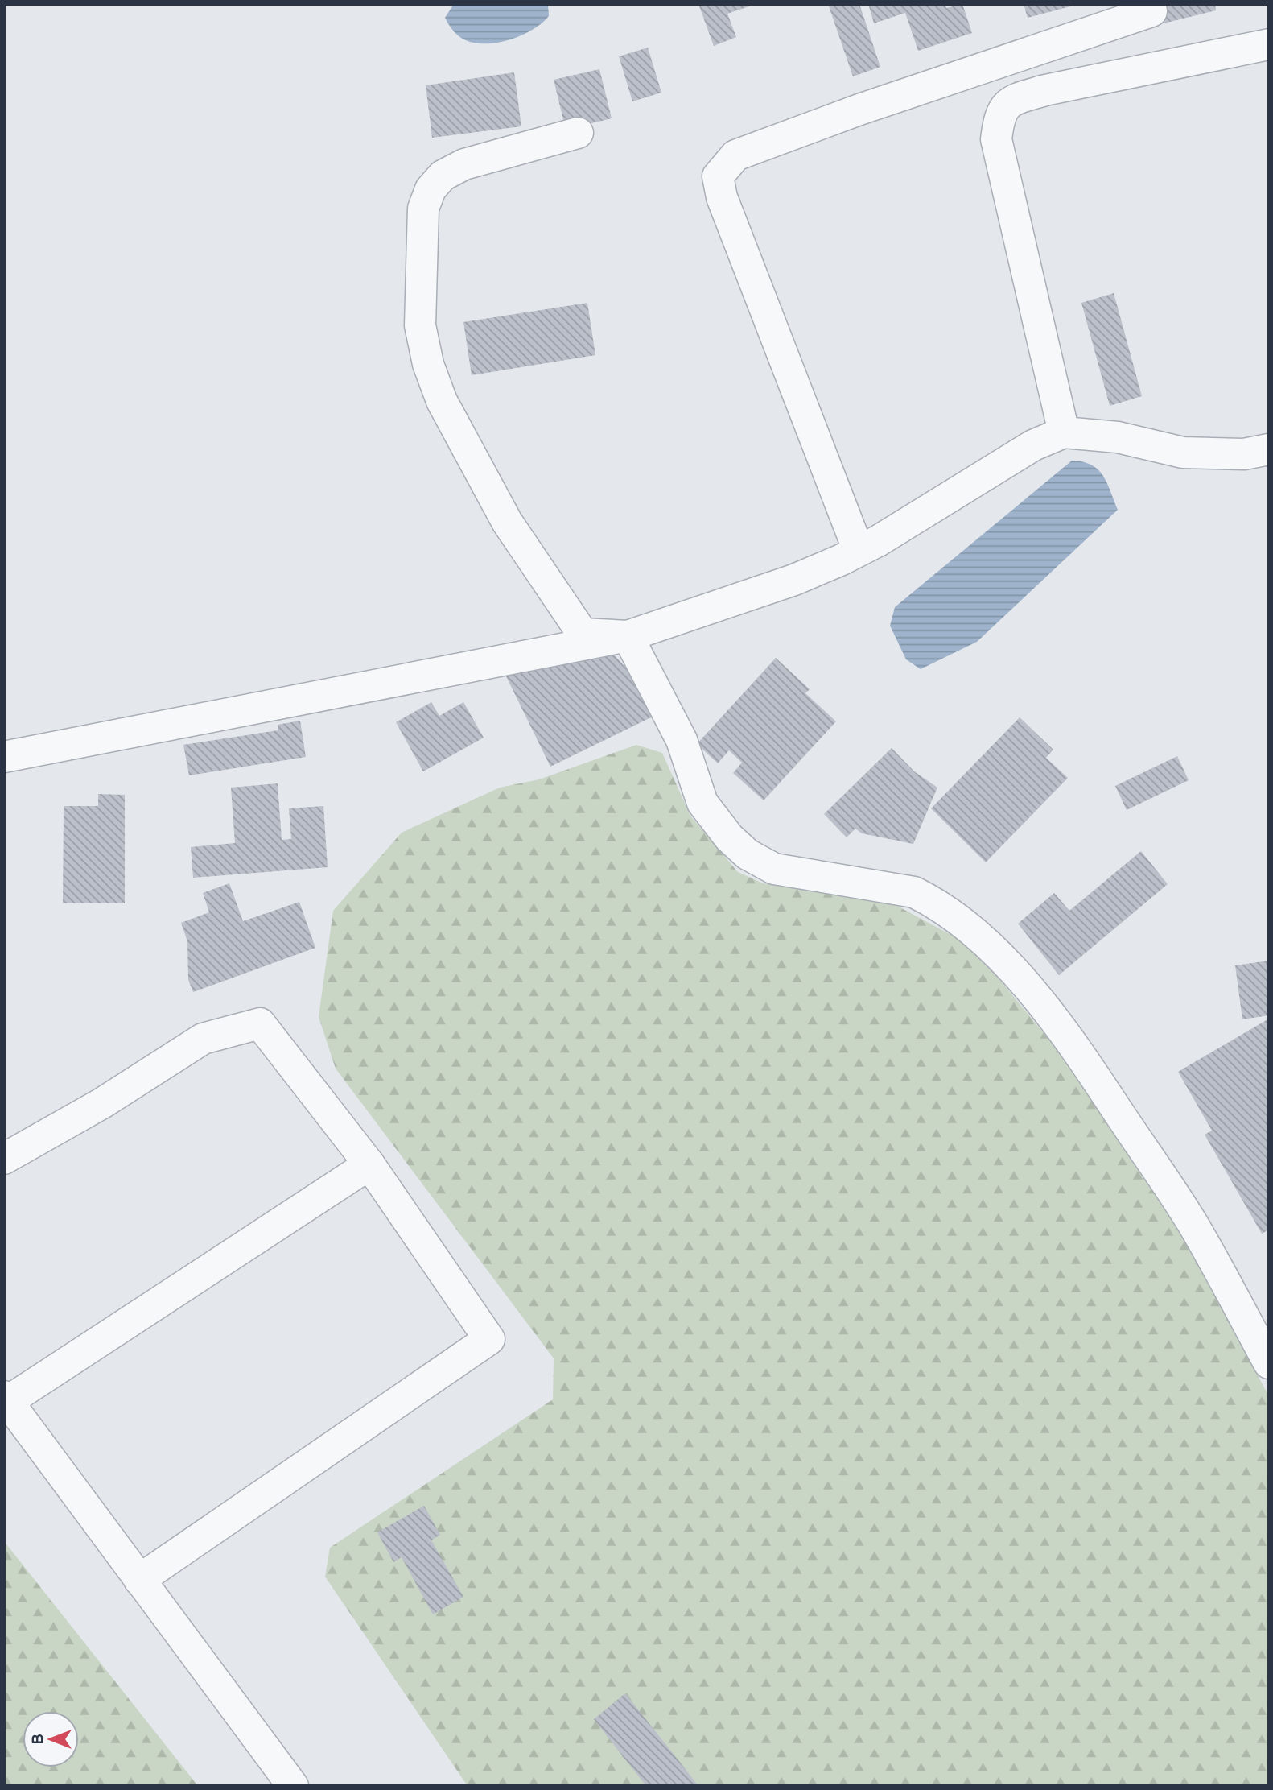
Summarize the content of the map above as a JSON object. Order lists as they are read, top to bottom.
{
  "north": "left"
}
